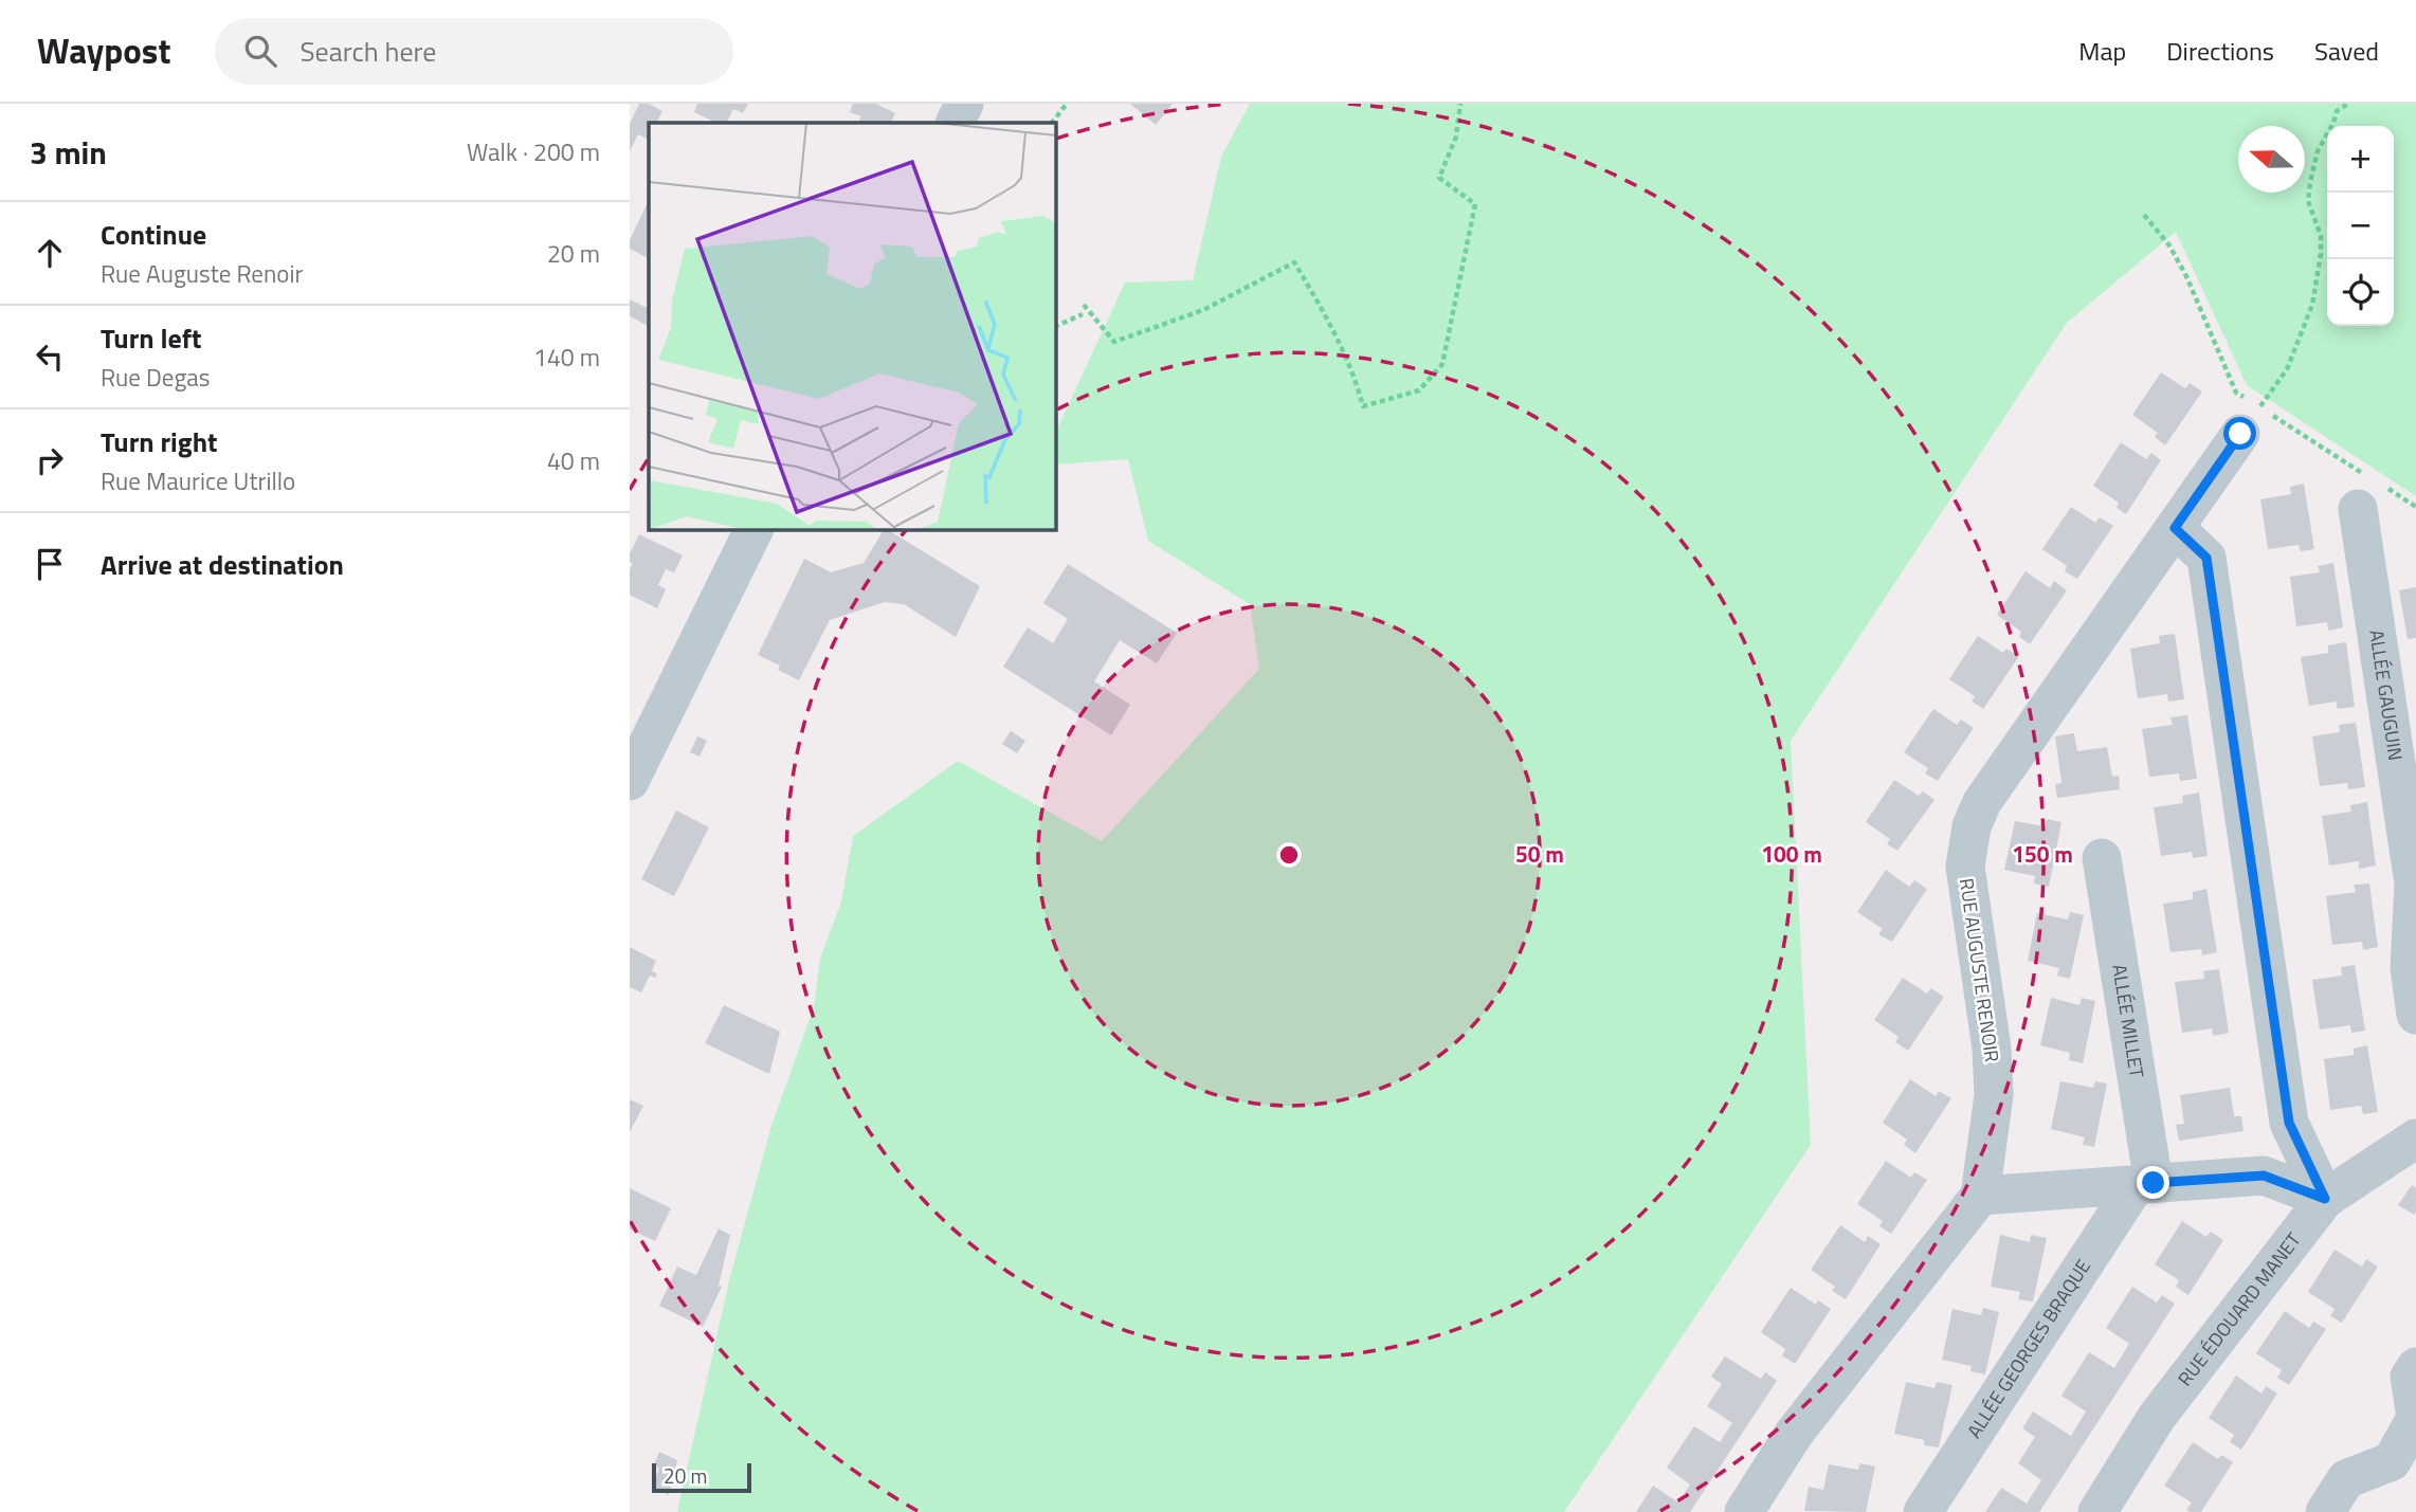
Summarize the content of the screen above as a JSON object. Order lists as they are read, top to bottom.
{
  "streets": {
    "street": [
      "ALLÉE GAUGUIN",
      "RUE AUGUSTE RENOIR",
      "ALLÉE MILLET",
      "RUE ÉDOUARD MANET",
      "ALLÉE GEORGES BRAQUE"
    ]
  },
  "crossings": [
    ["ALLÉE MILLET", "ALLÉE GEORGES BRAQUE"]
  ],
  "scale_bar": "20 m",
  "north": "left",
  "page": {
    "header": "Waypost",
    "search": "Search here",
    "nav": ["Map", "Directions", "Saved"],
    "heading": ["3 min", "Walk · 200 m"],
    "map_buttons": ["+", "−"],
    "list": [
      ["Continue", "Rue Auguste Renoir", "20 m"],
      ["Turn left", "Rue Degas", "140 m"],
      ["Turn right", "Rue Maurice Utrillo", "40 m"],
      "Arrive at destination"
    ],
    "scale": "20 m"
  },
  "rings": ["50 m", "100 m", "150 m"]
}
